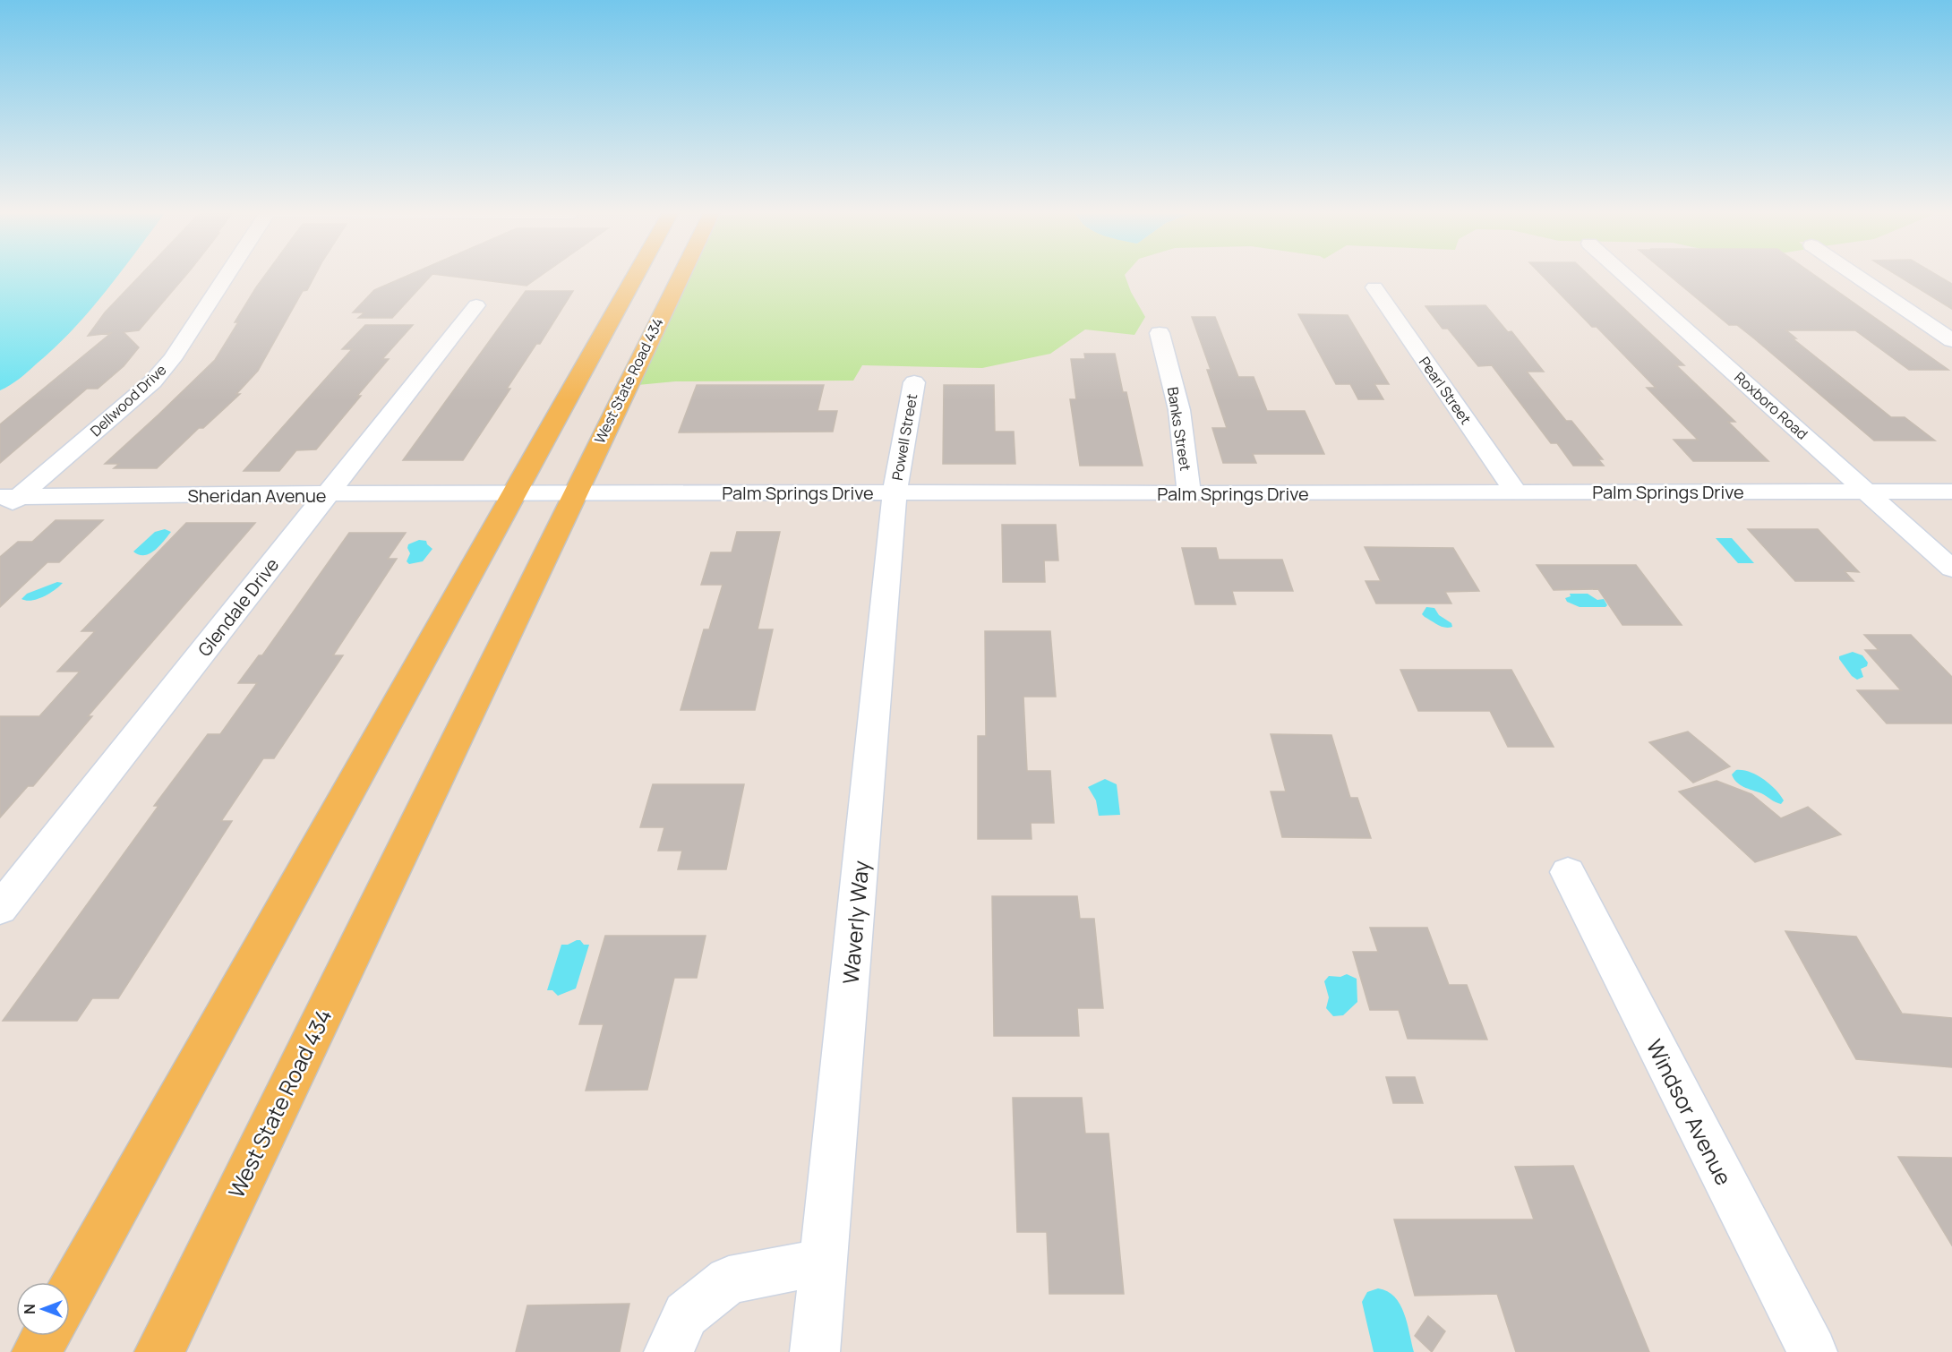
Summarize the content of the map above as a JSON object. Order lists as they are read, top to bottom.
{
  "streets": {
    "main road": ["West State Road 434"],
    "street": [
      "Pearl Street",
      "Dellwood Drive",
      "Roxboro Road",
      "Banks Street",
      "Powell Street",
      "Palm Springs Drive",
      "Sheridan Avenue",
      "Glendale Drive",
      "Waverly Way",
      "Windsor Avenue"
    ]
  },
  "crossings": [
    ["West State Road 434", "Palm Springs Drive"],
    ["Pearl Street", "Palm Springs Drive"],
    ["Dellwood Drive", "Sheridan Avenue"],
    ["Roxboro Road", "Palm Springs Drive"],
    ["Banks Street", "Palm Springs Drive"],
    ["Powell Street", "Palm Springs Drive"],
    ["Powell Street", "Waverly Way"],
    ["Palm Springs Drive", "Sheridan Avenue"],
    ["Palm Springs Drive", "Waverly Way"],
    ["Sheridan Avenue", "Glendale Drive"]
  ],
  "north": "left"
}
